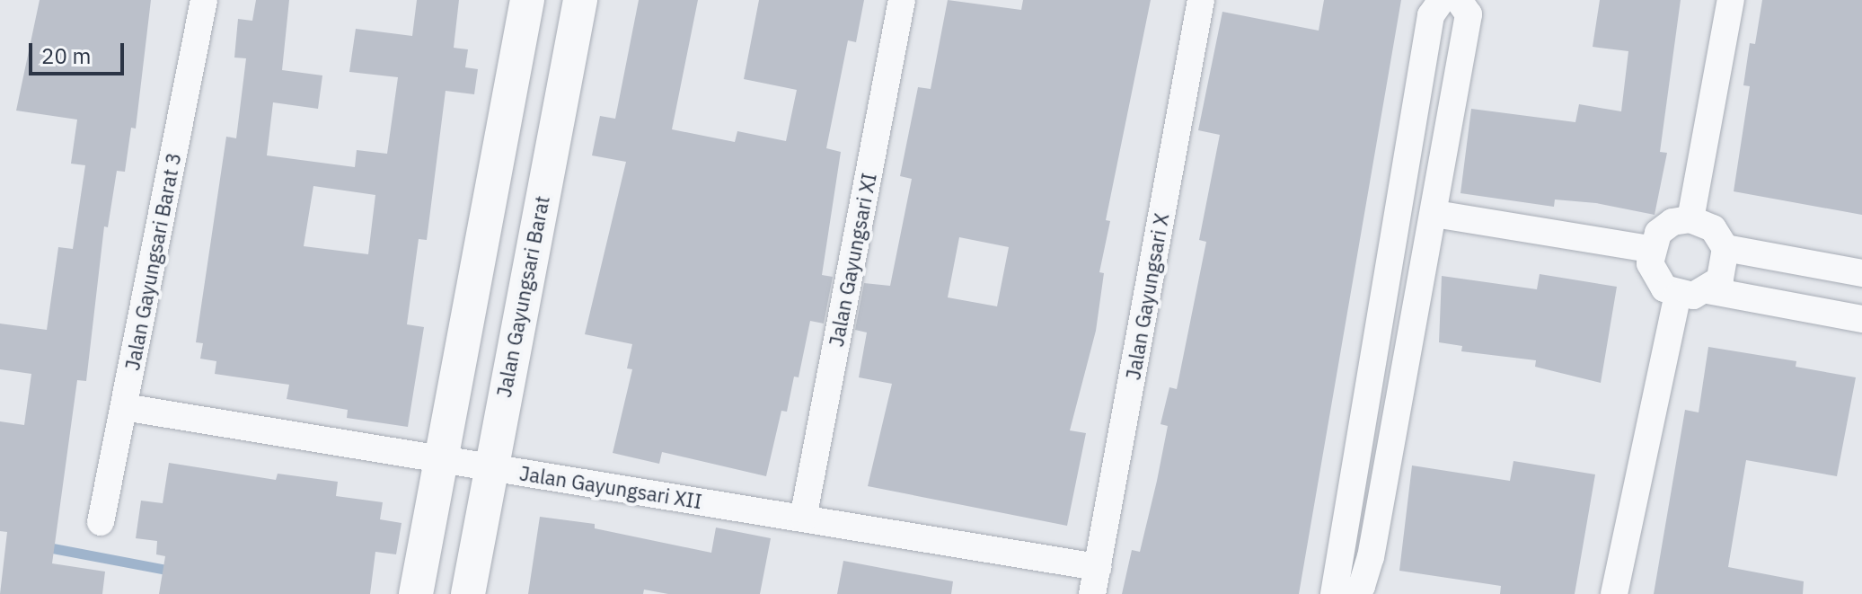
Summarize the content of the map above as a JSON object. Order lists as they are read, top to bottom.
{
  "streets": {
    "street": [
      "Jalan Gayungsari XI",
      "Jalan Gayungsari Barat 3",
      "Jalan Gayungsari Barat",
      "Jalan Gayungsari X",
      "Jalan Gayungsari XII"
    ]
  },
  "crossings": [
    ["Jalan Gayungsari XI", "Jalan Gayungsari XII"],
    ["Jalan Gayungsari Barat 3", "Jalan Gayungsari XII"],
    ["Jalan Gayungsari Barat", "Jalan Gayungsari XII"],
    ["Jalan Gayungsari X", "Jalan Gayungsari XII"]
  ],
  "scale_bar": "20 m"
}
